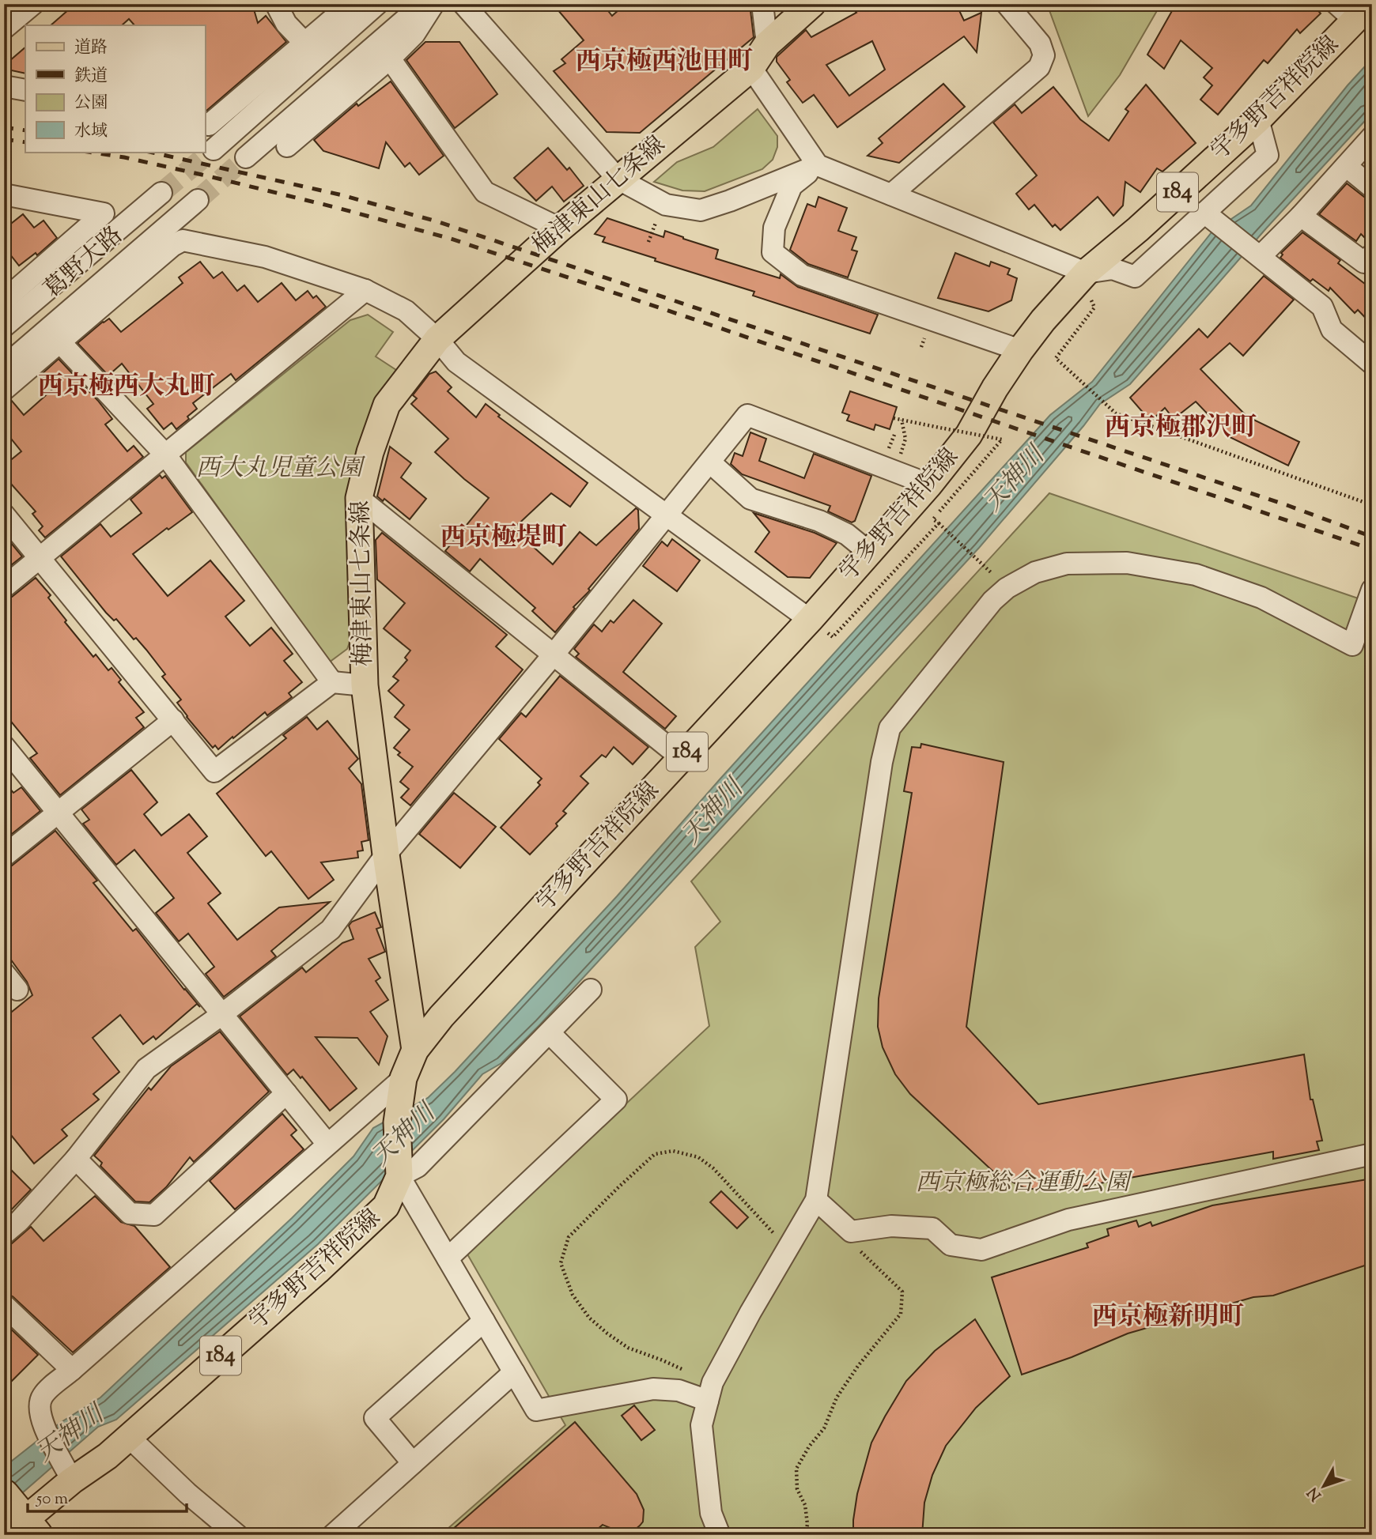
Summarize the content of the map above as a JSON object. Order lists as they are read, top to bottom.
{
  "streets": {
    "main road": ["宇多野吉祥院線", "184", "梅津東山七条線"],
    "street": ["葛野大路"]
  },
  "crossings": [
    ["宇多野吉祥院線", "梅津東山七条線"]
  ],
  "districts": [
    "西京極西池田町",
    "西京極西大丸町",
    "西京極郡沢町",
    "西京極堤町",
    "西京極新明町"
  ],
  "water": ["天神川"],
  "parks": ["西大丸児童公園", "西京極総合運動公園"],
  "legend": [
    "道路",
    "鉄道",
    "公園",
    "水域"
  ],
  "scale_bar": "50 m",
  "north": "bottom left"
}
